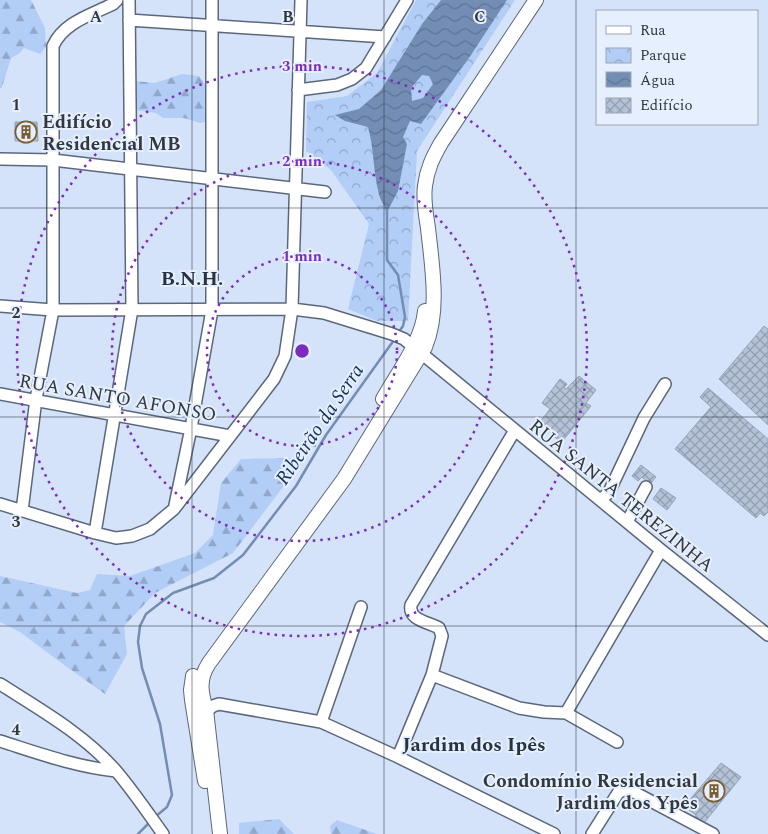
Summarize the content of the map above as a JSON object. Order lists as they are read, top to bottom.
{
  "streets": {
    "street": ["RUA SANTO AFONSO", "RUA SANTA TEREZINHA"]
  },
  "districts": ["B.N.H.", "Jardim dos Ipês"],
  "water": ["Ribeirão da Serra"],
  "places": {
    "building": ["Edifício Residencial MB", "Condomínio Residencial Jardim dos Ypês"]
  },
  "legend": [
    "Rua",
    "Parque",
    "Água",
    "Edifício"
  ],
  "grid": {
    "columns": ["A", "B", "C"],
    "rows": [
      "1",
      "2",
      "3",
      "4"
    ]
  },
  "rings": ["3 min", "2 min", "1 min"]
}
